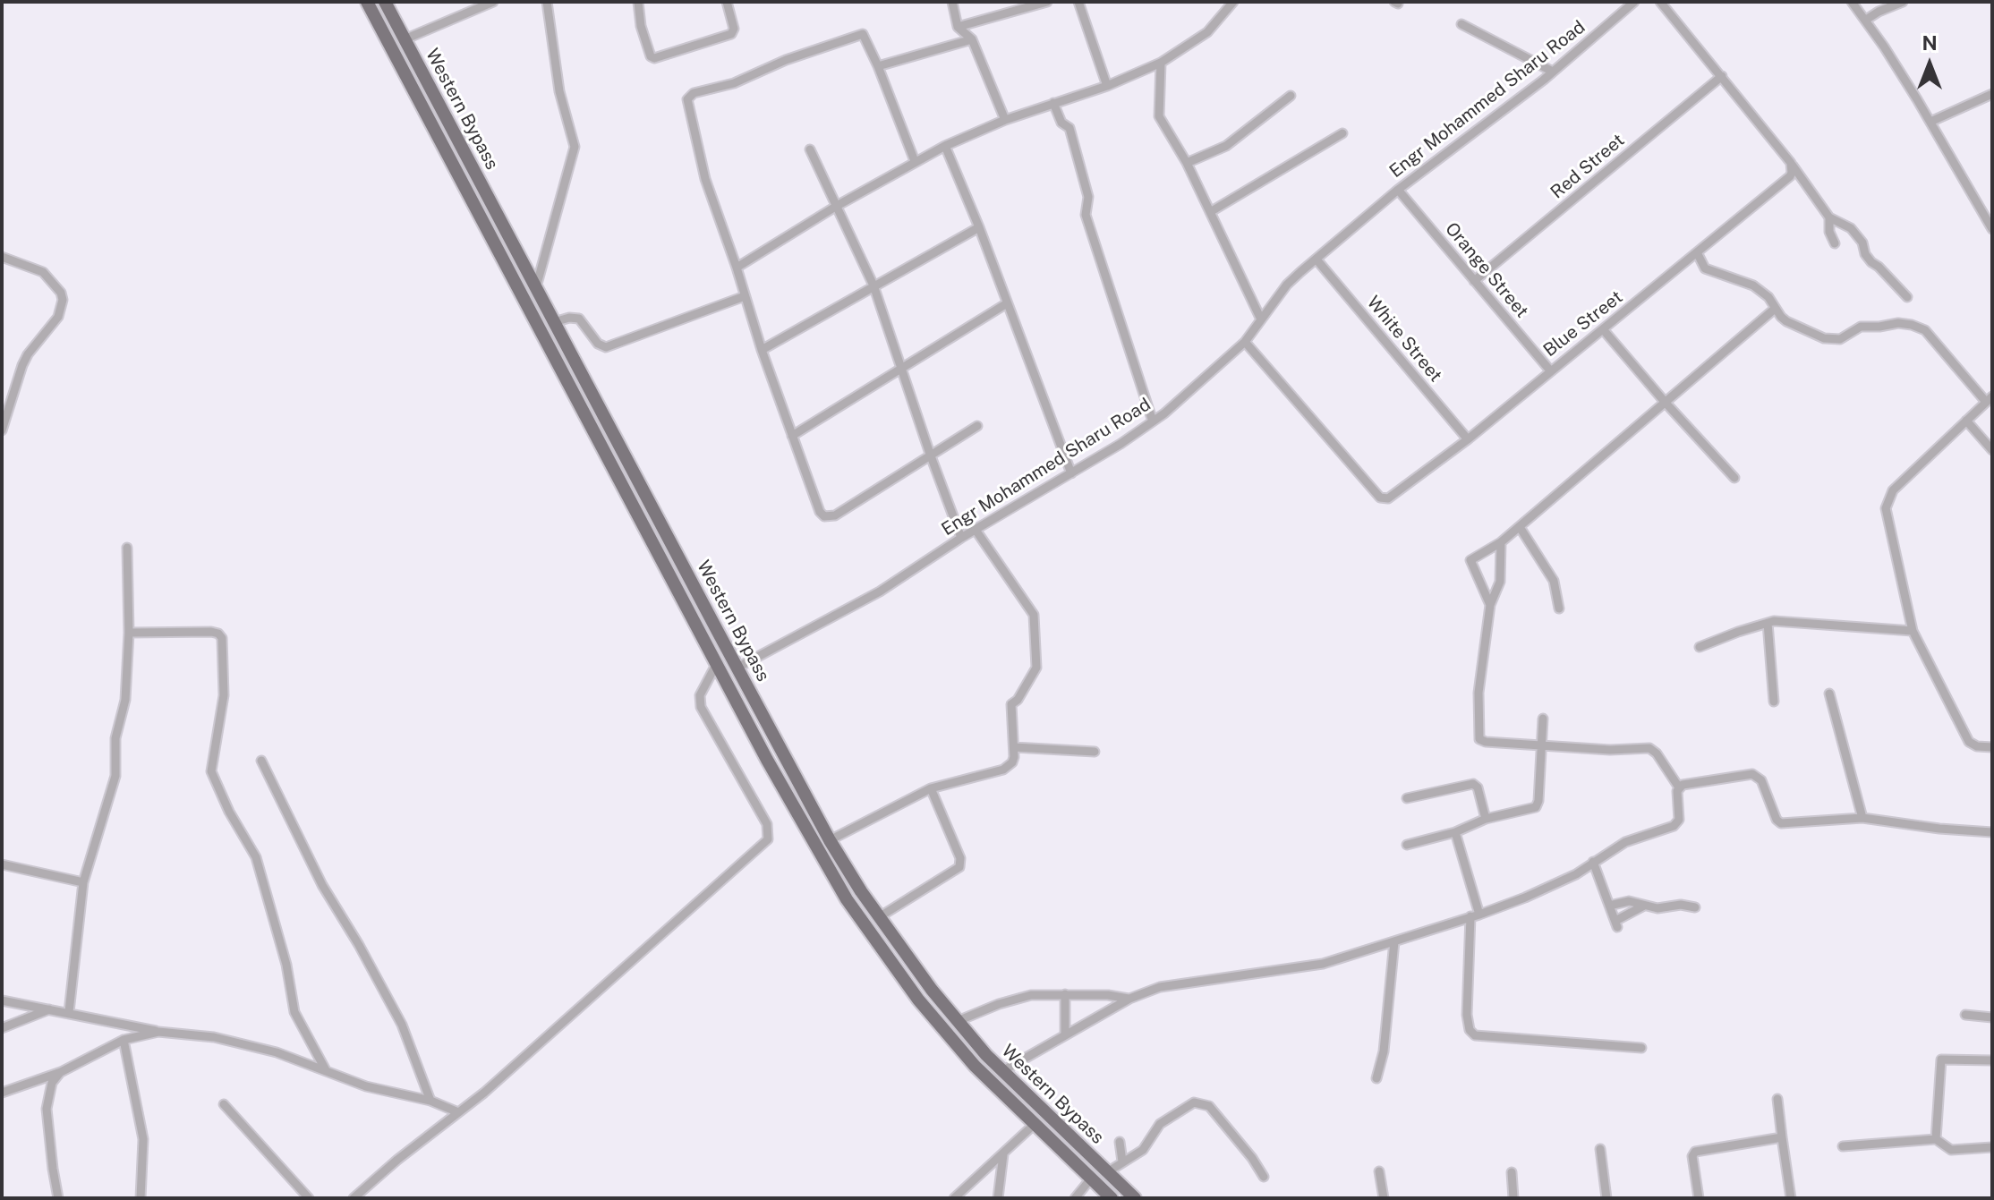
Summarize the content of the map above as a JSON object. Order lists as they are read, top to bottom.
{
  "streets": {
    "main road": ["Western Bypass"],
    "street": [
      "Engr Mohammed Sharu Road",
      "Red Street",
      "Orange Street",
      "Blue Street",
      "White Street"
    ]
  },
  "crossings": [
    ["Engr Mohammed Sharu Road", "Western Bypass"],
    ["Engr Mohammed Sharu Road", "Orange Street"],
    ["Engr Mohammed Sharu Road", "Blue Street"],
    ["Engr Mohammed Sharu Road", "White Street"],
    ["Red Street", "Orange Street"],
    ["Orange Street", "Blue Street"],
    ["Blue Street", "White Street"]
  ],
  "north": "top"
}
